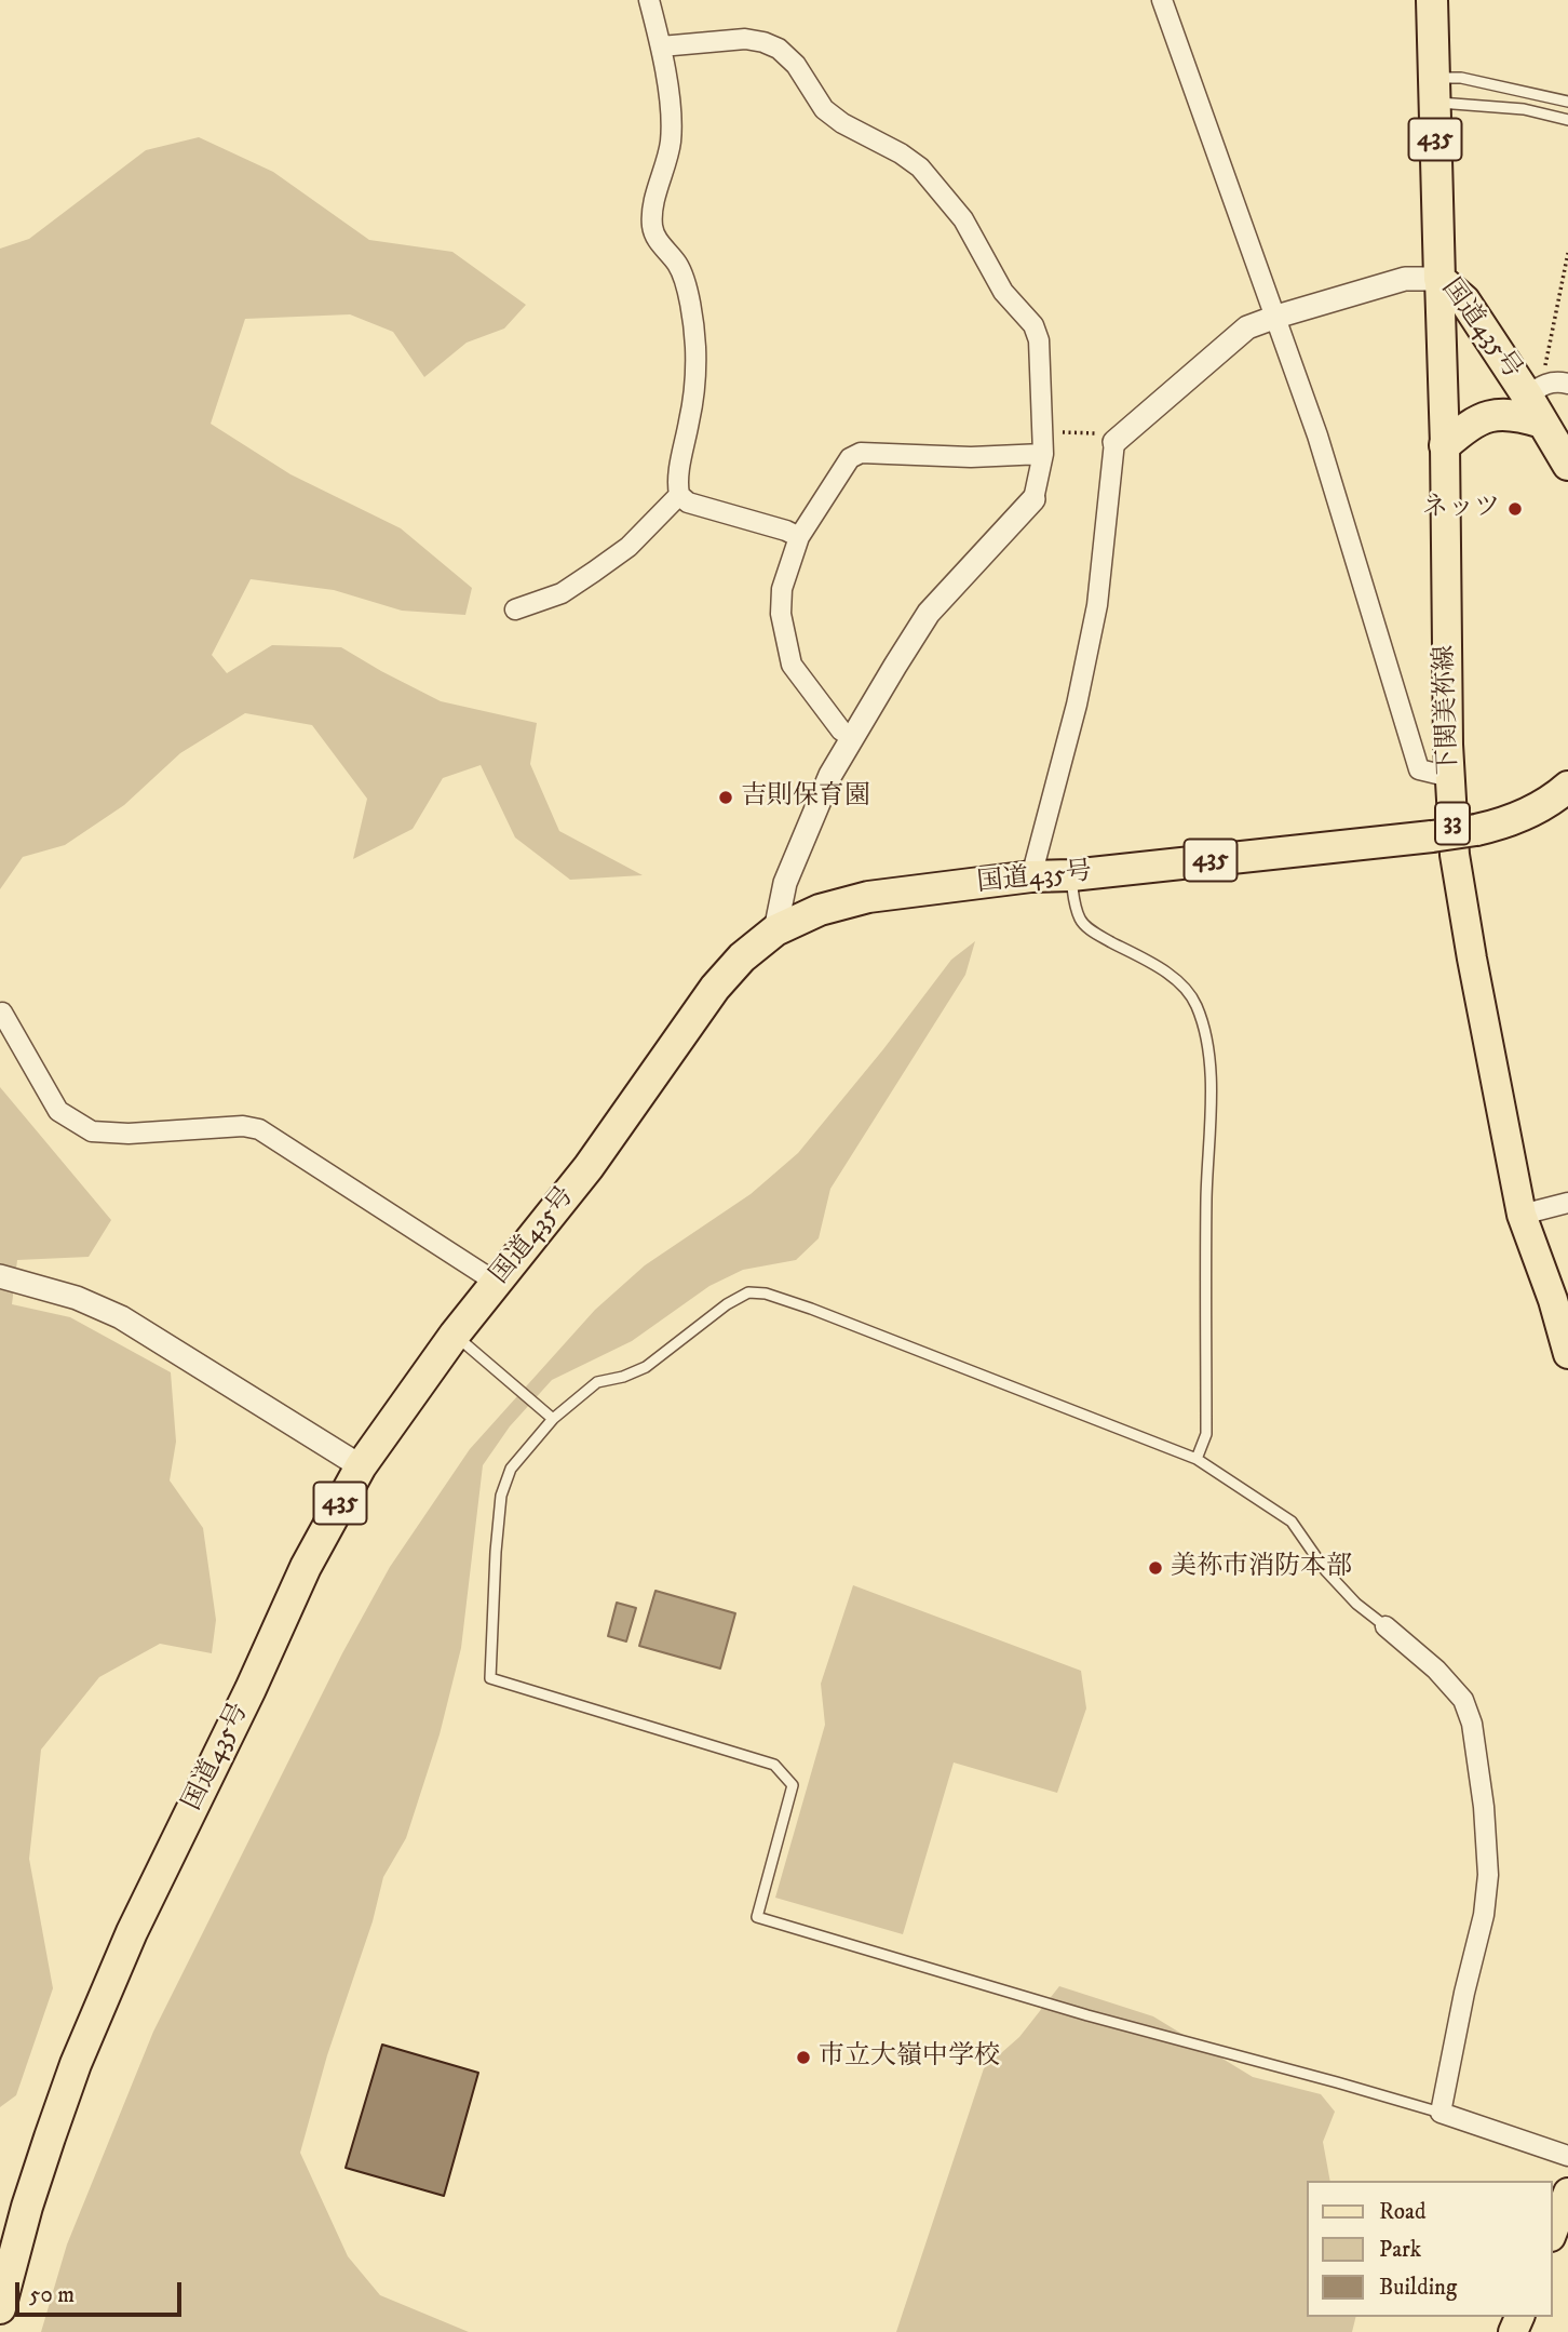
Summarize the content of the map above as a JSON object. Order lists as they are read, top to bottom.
{
  "streets": {
    "highway": ["435", "国道435号"],
    "main road": ["下関美祢線", "33"]
  },
  "crossings": [
    ["国道435号", "下関美祢線"]
  ],
  "places": [
    "ネッツ",
    "吉則保育園",
    "美祢市消防本部",
    "市立大嶺中学校"
  ],
  "legend": ["Road", "Park", "Building"],
  "scale_bar": "50 m"
}
